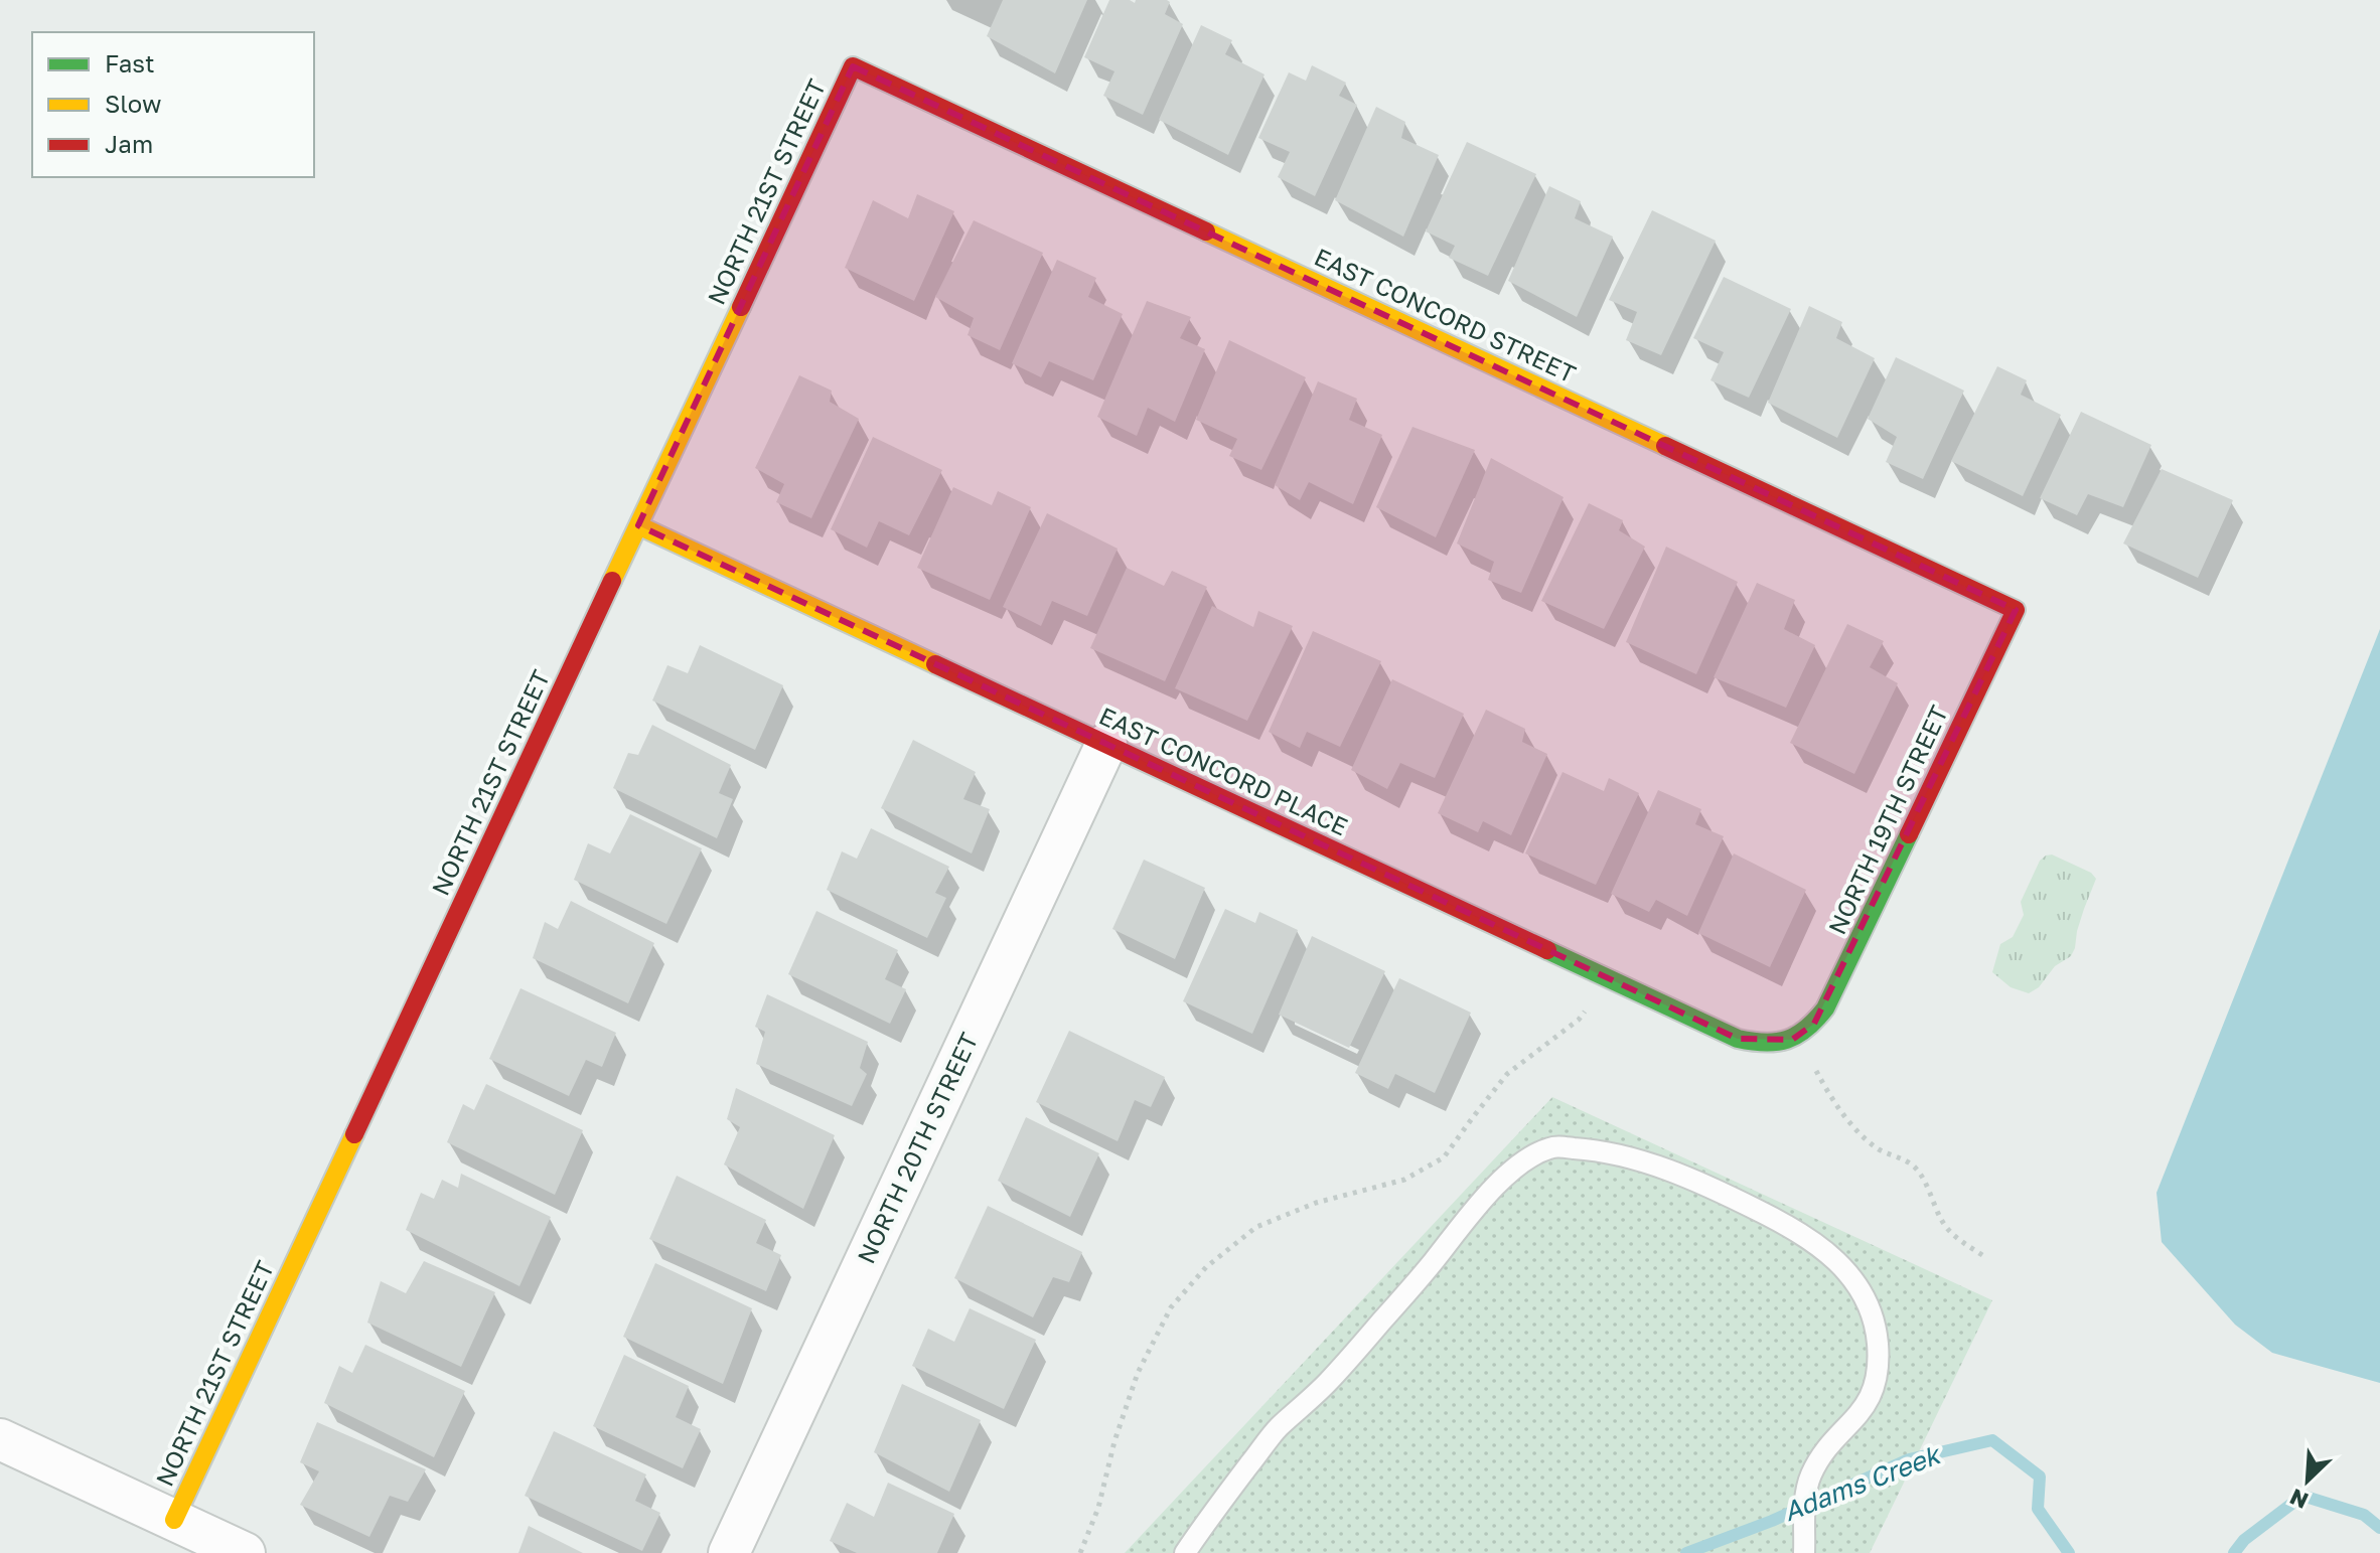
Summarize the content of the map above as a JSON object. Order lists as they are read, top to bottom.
{
  "streets": {
    "street": [
      "NORTH 21ST STREET",
      "EAST CONCORD STREET",
      "EAST CONCORD PLACE",
      "NORTH 19TH STREET",
      "NORTH 20TH STREET"
    ]
  },
  "crossings": [
    ["NORTH 21ST STREET", "EAST CONCORD STREET"],
    ["NORTH 21ST STREET", "EAST CONCORD PLACE"],
    ["EAST CONCORD STREET", "NORTH 19TH STREET"],
    ["EAST CONCORD PLACE", "NORTH 19TH STREET"],
    ["EAST CONCORD PLACE", "NORTH 20TH STREET"]
  ],
  "water": ["Adams Creek"],
  "legend": ["Fast", "Slow", "Jam"],
  "north": "bottom left"
}
